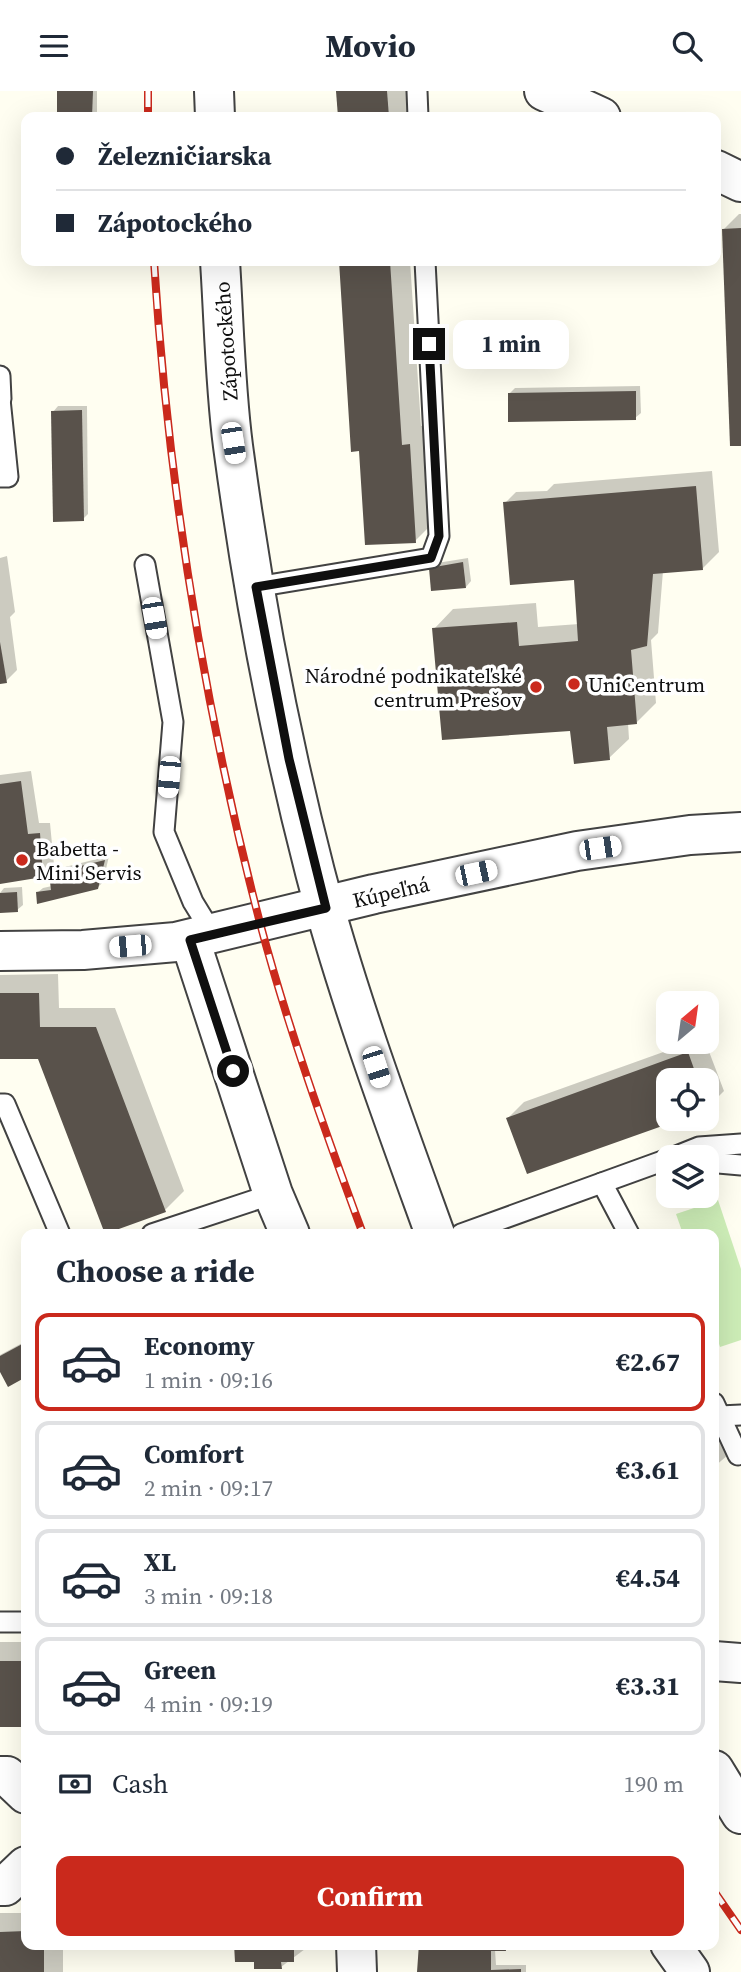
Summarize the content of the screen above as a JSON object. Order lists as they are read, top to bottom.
{
  "streets": {
    "street": ["Zápotockého", "Kúpeľná"]
  },
  "crossings": [
    ["Zápotockého", "Kúpeľná"]
  ],
  "places": ["UniCentrum", "Národné podnikateľské centrum Prešov", "Babetta - Mini Servis"],
  "north": "top right",
  "page": {
    "header": "Movio",
    "banner": ["Železničiarska", "Zápotockého"],
    "bubble": "1 min",
    "heading": "Choose a ride",
    "list": [
      {
        "name": "Economy",
        "note": "1 min · 09:16",
        "value": "€2.67"
      },
      {
        "name": "Comfort",
        "note": "2 min · 09:17",
        "value": "€3.61"
      },
      {
        "name": "XL",
        "note": "3 min · 09:18",
        "value": "€4.54"
      },
      {
        "name": "Green",
        "note": "4 min · 09:19",
        "value": "€3.31"
      }
    ],
    "pay": ["Cash", "190 m"],
    "buttons": "Confirm"
  }
}
